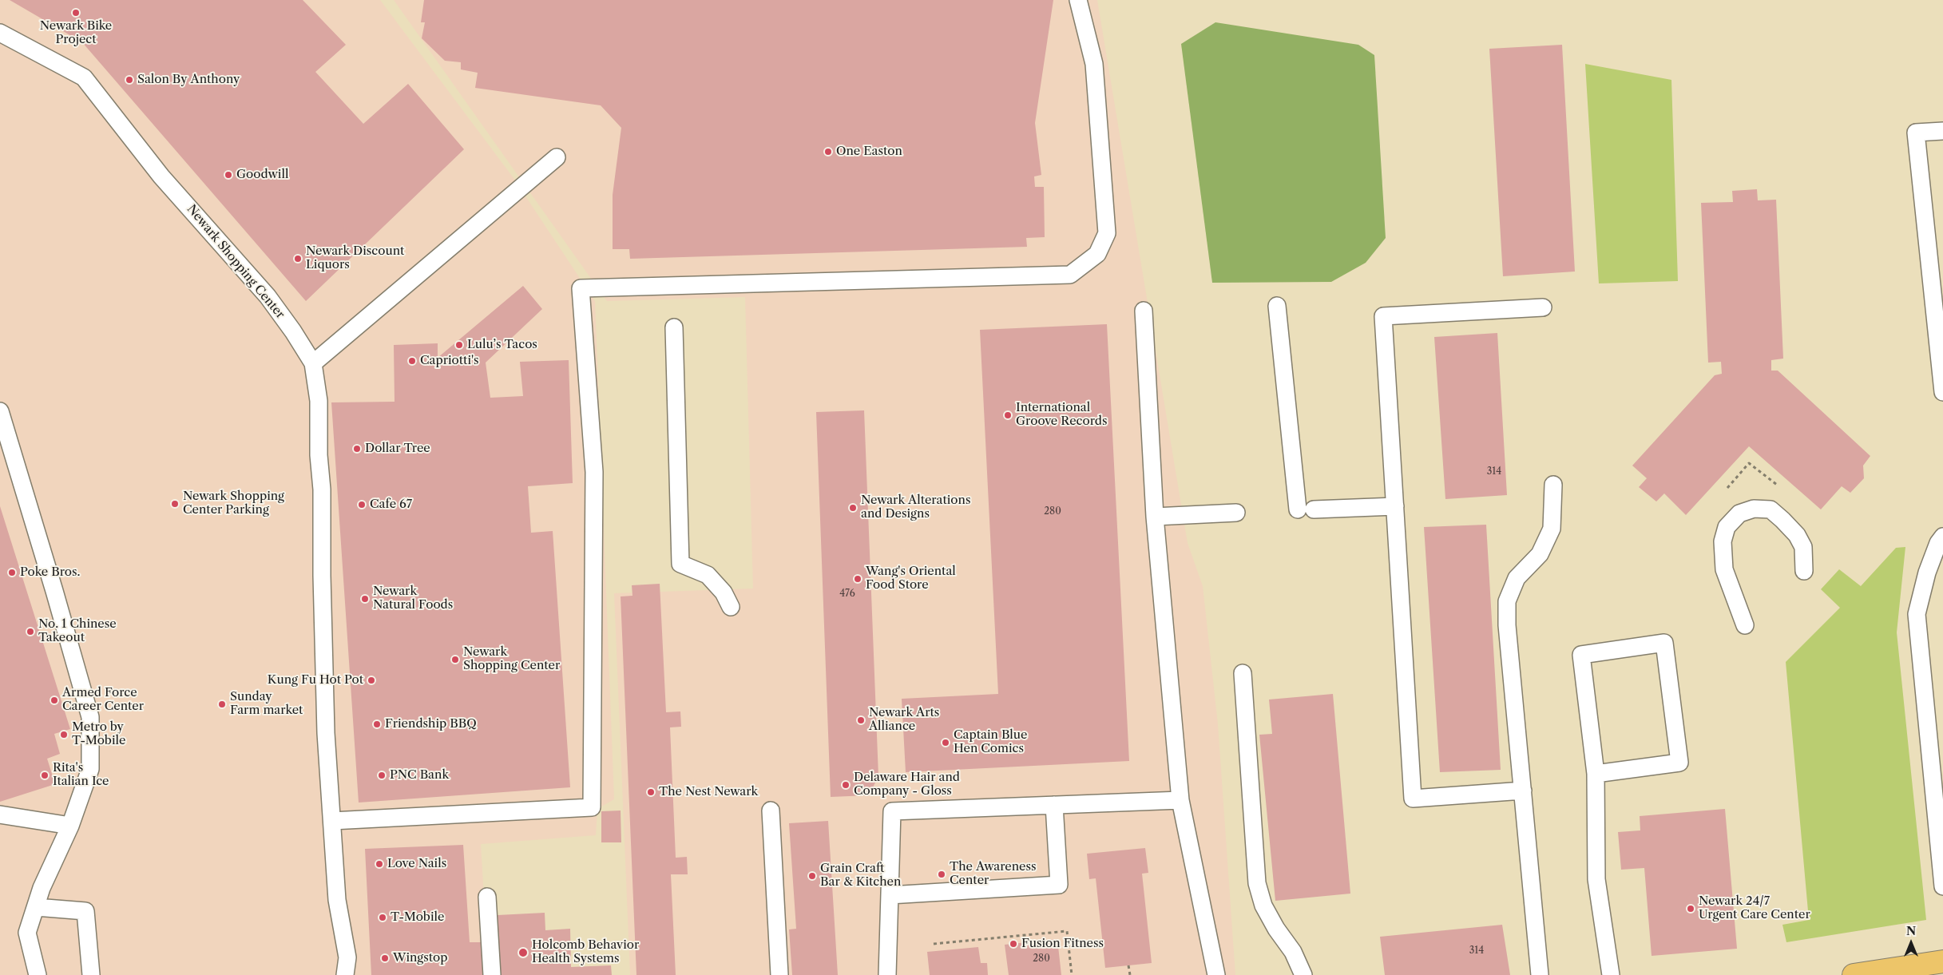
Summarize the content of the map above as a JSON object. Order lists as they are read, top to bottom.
{
  "streets": {
    "lane": ["Newark Shopping Center"]
  },
  "places": [
    "Newark Bike Project",
    "Salon By Anthony",
    "One Easton",
    "Goodwill",
    "Newark Discount Liquors",
    "Lulu’s Tacos",
    "Capriotti's",
    "International Groove Records",
    "Dollar Tree",
    "Newark Shopping Center Parking",
    "Cafe 67",
    "Newark Alterations and Designs",
    "Poke Bros.",
    "Wang's Oriental Food Store",
    "Newark Natural Foods",
    "No. 1 Chinese Takeout",
    "Newark Shopping Center",
    "Kung Fu Hot Pot",
    "Armed Force Career Center",
    "Sunday Farm market",
    "Newark Arts Alliance",
    "Friendship BBQ",
    "Metro by T-Mobile",
    "Captain Blue Hen Comics",
    "Rita's Italian Ice",
    "PNC Bank",
    "Delaware Hair and Company - Gloss",
    "The Nest Newark",
    "Love Nails",
    "The Awareness Center",
    "Grain Craft Bar & Kitchen",
    "Newark 24/7 Urgent Care Center",
    "T-Mobile",
    "Fusion Fitness",
    "Holcomb Behavior Health Systems",
    "Wingstop"
  ],
  "house_numbers": [
    "314",
    "280",
    "476",
    "314",
    "280"
  ],
  "north": "top"
}
